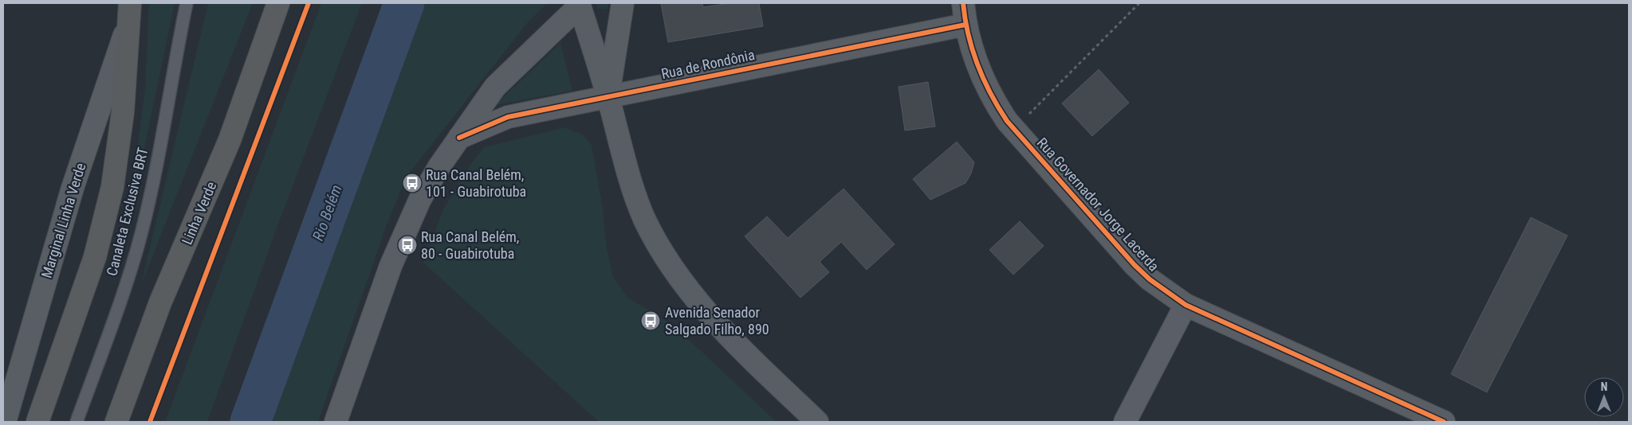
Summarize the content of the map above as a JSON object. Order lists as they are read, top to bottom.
{
  "streets": {
    "highway": ["Linha Verde"],
    "street": ["Rua de Rondônia", "Rua Governador Jorge Lacerda", "Marginal Linha Verde"],
    "lane": ["Canaleta Exclusiva BRT"]
  },
  "crossings": [
    ["Rua de Rondônia", "Rua Governador Jorge Lacerda"]
  ],
  "water": ["Rio Belém"],
  "places": {
    "bus stop": ["Rua Canal Belém, 101 - Guabirotuba", "Rua Canal Belém, 80 - Guabirotuba", "Avenida Senador Salgado Filho, 890"]
  },
  "north": "top"
}
